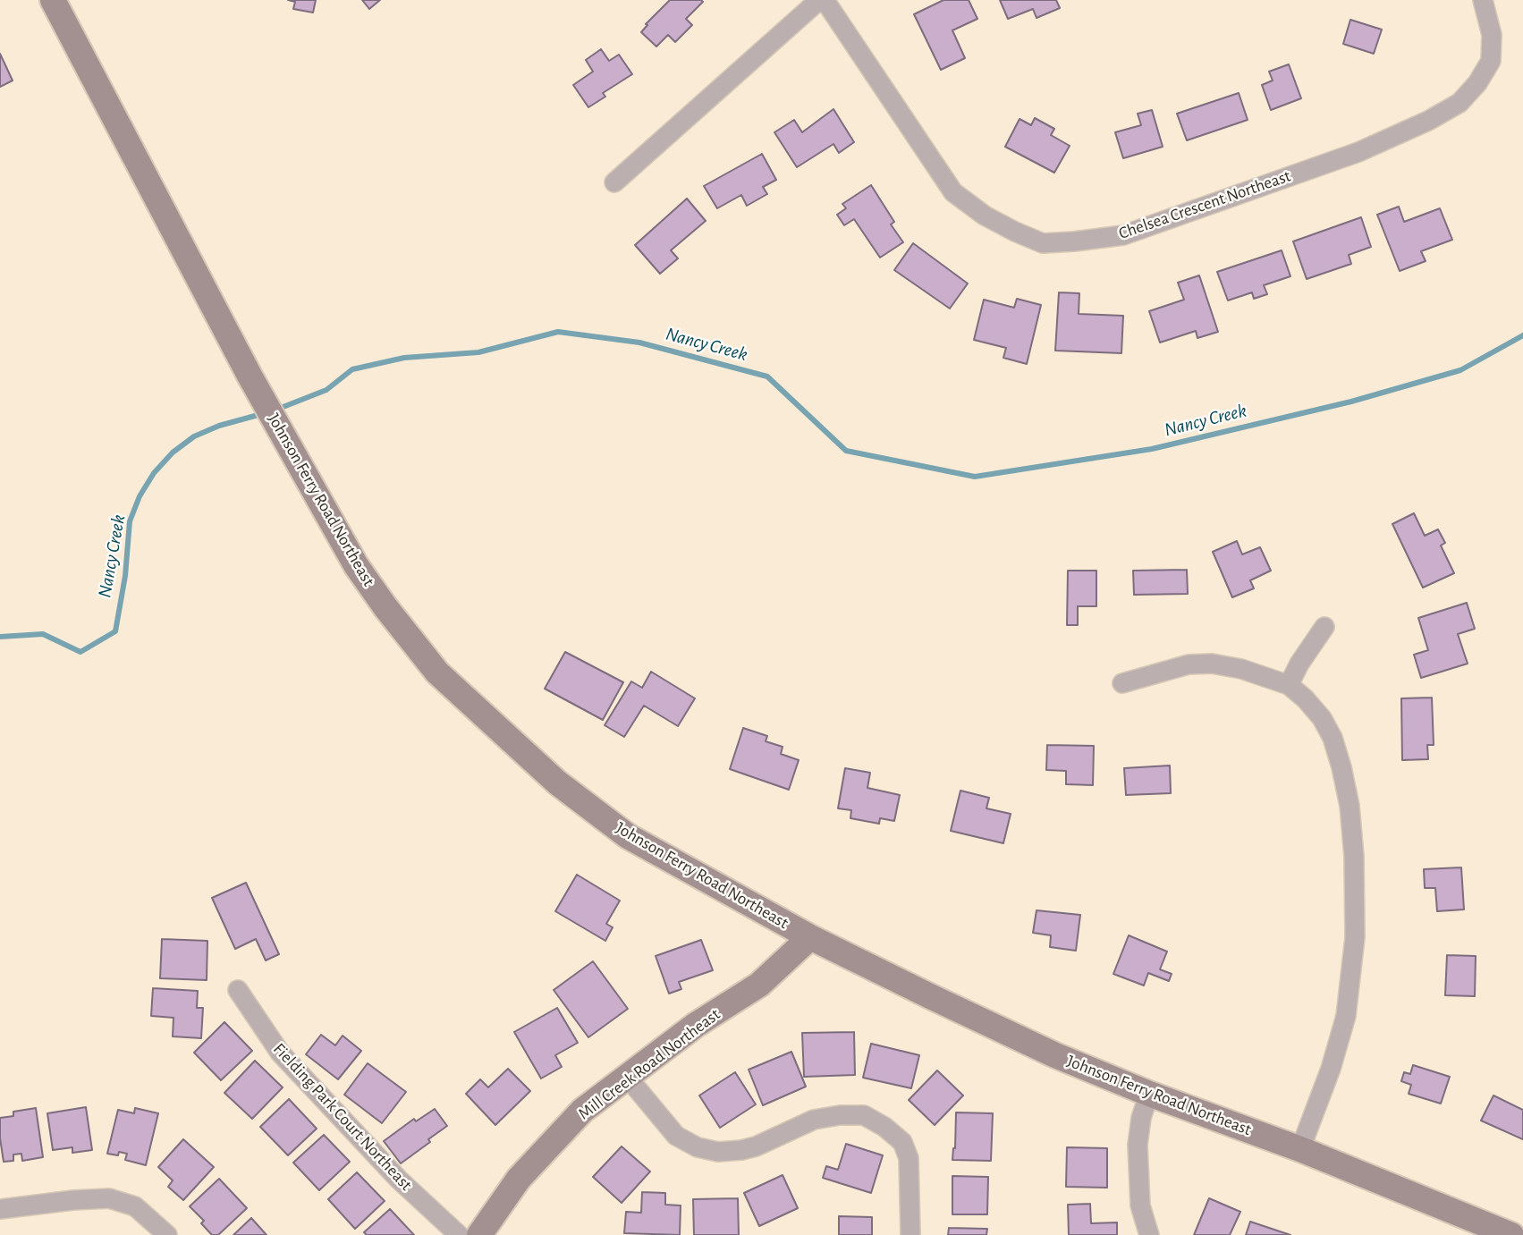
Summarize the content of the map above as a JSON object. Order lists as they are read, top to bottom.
{
  "streets": {
    "main road": ["Johnson Ferry Road Northeast", "Mill Creek Road Northeast"],
    "street": ["Chelsea Crescent Northeast", "Fielding Park Court Northeast"]
  },
  "crossings": [
    ["Johnson Ferry Road Northeast", "Mill Creek Road Northeast"]
  ],
  "water": ["Nancy Creek"]
}
